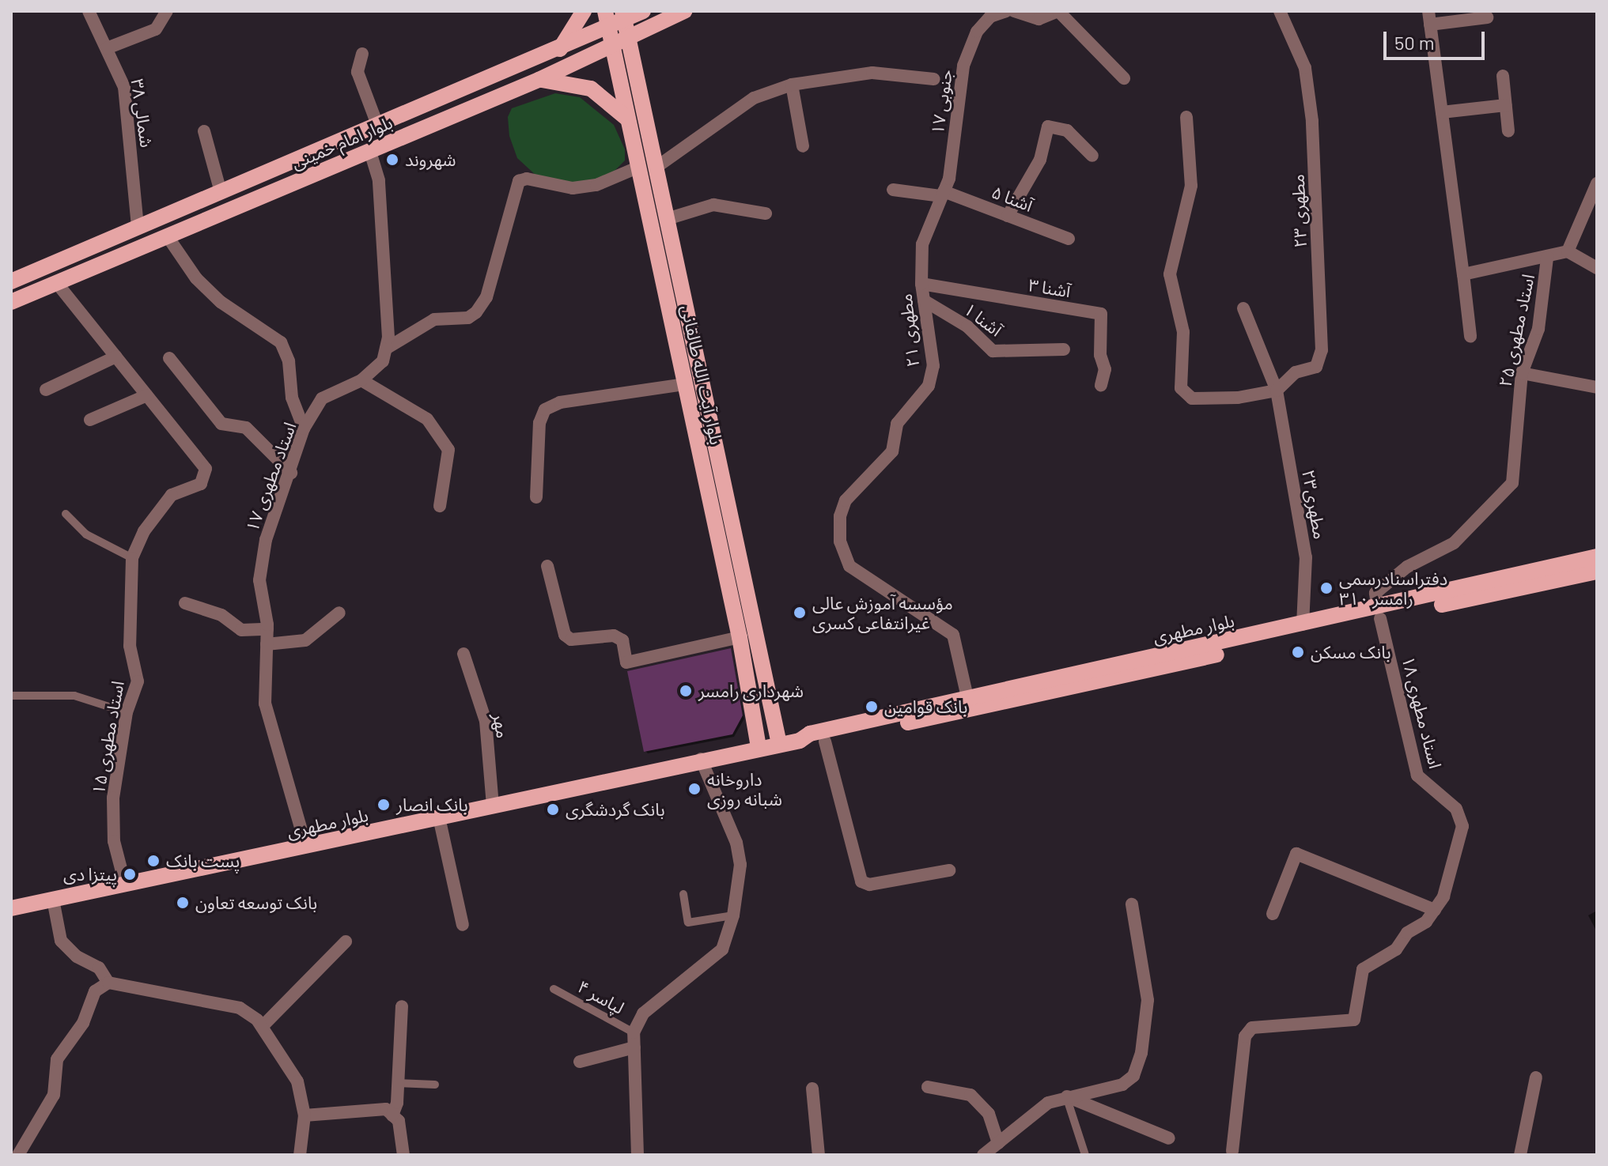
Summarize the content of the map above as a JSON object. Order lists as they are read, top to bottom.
{
  "streets": {
    "main road": ["بلوار امام خمینی", "بلوار آیت الله طالقانی", "بلوار مطهری"],
    "street": [
      "جنوبی ۱۷",
      "شمالی ۳۸",
      "آشنا ۵",
      "مطهری ۲۳",
      "آشنا ۳",
      "آشنا ۱",
      "مطهری ۲۱",
      "استاد مطهری ۲۵",
      "استاد مطهری ۱۷",
      "مطهری۲۳",
      "استاد مطهری ۱۸",
      "مهر",
      "استاد مطهری ۱۵"
    ],
    "lane": ["لپاسر ۴"]
  },
  "crossings": [
    ["جنوبی ۱۷", "مطهری ۲۱"],
    ["شمالی ۳۸", "بلوار امام خمینی"],
    ["بلوار امام خمینی", "بلوار آیت الله طالقانی"],
    ["آشنا ۵", "مطهری ۲۱"],
    ["مطهری ۲۳", "مطهری۲۳"],
    ["آشنا ۳", "مطهری ۲۱"],
    ["آشنا ۱", "مطهری ۲۱"],
    ["مطهری ۲۱", "بلوار مطهری"],
    ["استاد مطهری ۲۵", "بلوار مطهری"],
    ["استاد مطهری ۲۵", "استاد مطهری ۱۸"],
    ["بلوار آیت الله طالقانی", "بلوار مطهری"],
    ["استاد مطهری ۱۷", "بلوار مطهری"],
    ["مطهری۲۳", "بلوار مطهری"],
    ["بلوار مطهری", "استاد مطهری ۱۸"],
    ["بلوار مطهری", "مهر"],
    ["بلوار مطهری", "استاد مطهری ۱۵"]
  ],
  "places": [
    "شهروند",
    "دفتراسنادرسمی ۳۱۰ رامسر",
    "مؤسسه آموزش عالی غیرانتفاعی کسری",
    "بانک مسکن",
    "شهرداری رامسر",
    "بانک قوامین",
    "داروخانه شبانه روزی",
    "بانک انصار",
    "بانک گردشگری",
    "پست بانک",
    "پیتزا دی",
    "بانک توسعه تعاون"
  ],
  "scale_bar": "50 m"
}
